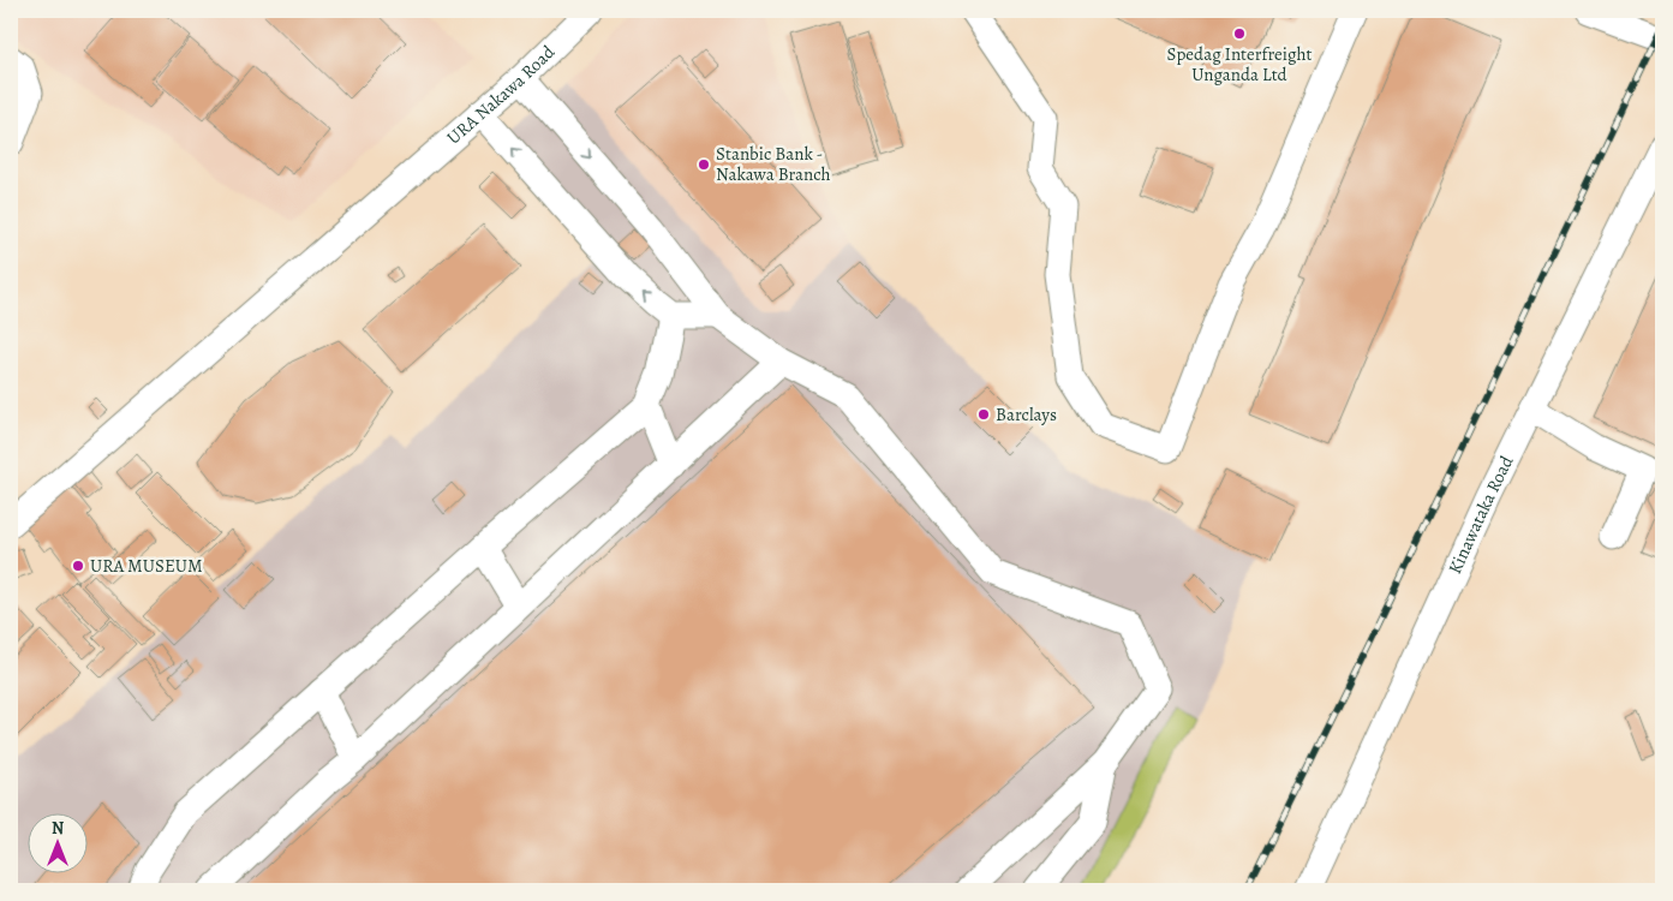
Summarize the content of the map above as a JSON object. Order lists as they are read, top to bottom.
{
  "streets": {
    "street": ["URA Nakawa Road", "Kinawataka Road"]
  },
  "places": [
    "Spedag Interfreight Unganda Ltd",
    "Stanbic Bank - Nakawa Branch",
    "Barclays",
    "URA MUSEUM"
  ],
  "north": "top"
}
